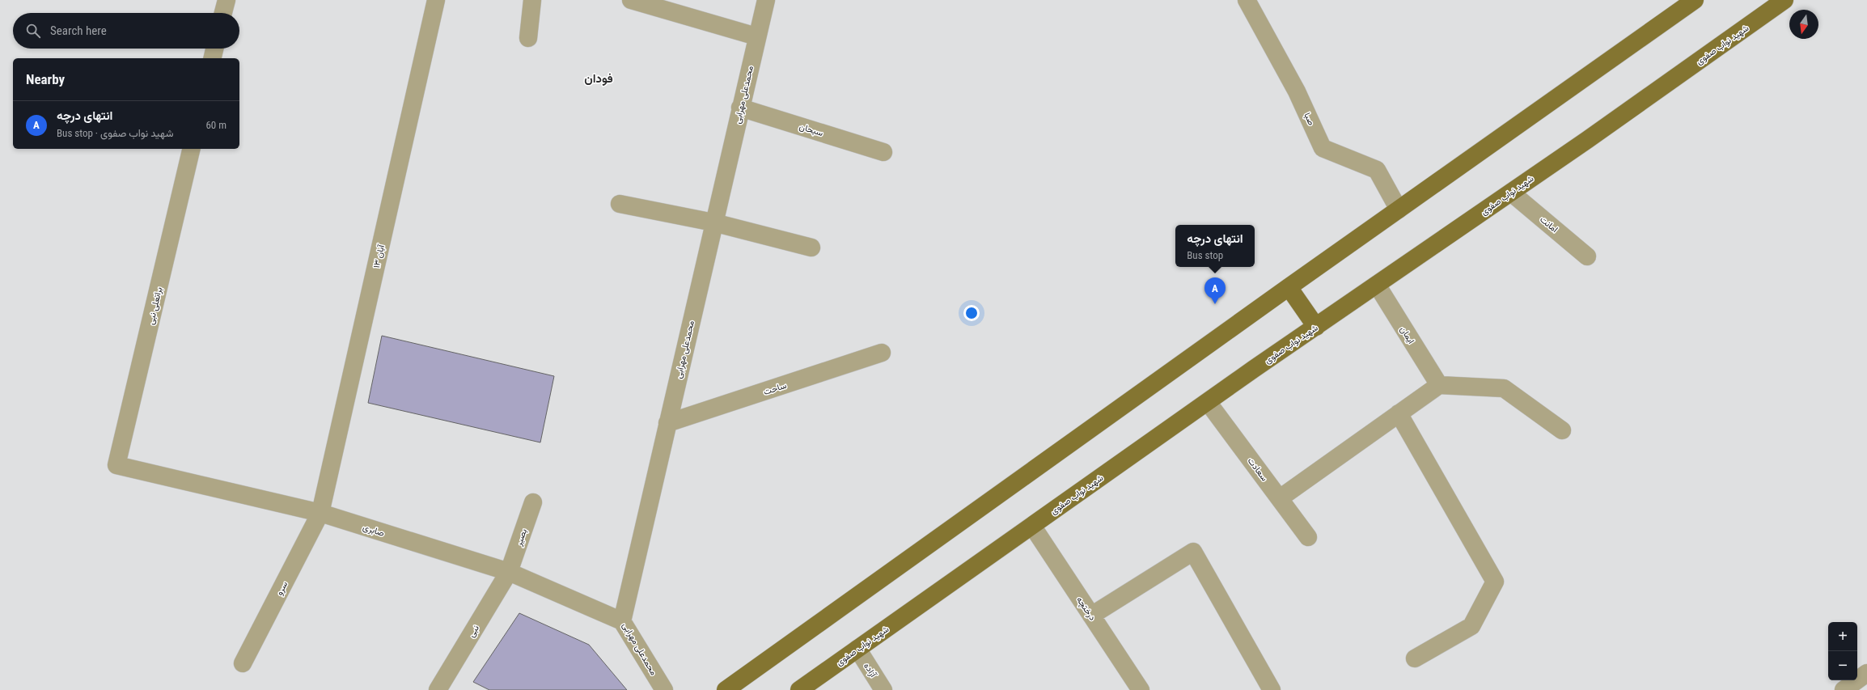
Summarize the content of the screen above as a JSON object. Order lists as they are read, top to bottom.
{
  "streets": {
    "main road": ["شهید نواب صفوی"],
    "street": [
      "محمدعلی مهرابی",
      "صبا",
      "سبحان",
      "امانت",
      "۱۳ آبان",
      "براتعلی نبی",
      "ایمان",
      "ساحت",
      "سعادت",
      "صابری",
      "بصیر",
      "سرو",
      "درختچه",
      "نبی",
      "آزاده"
    ]
  },
  "crossings": [
    ["شهید نواب صفوی", "امانت"],
    ["شهید نواب صفوی", "ایمان"],
    ["شهید نواب صفوی", "سعادت"],
    ["شهید نواب صفوی", "درختچه"],
    ["شهید نواب صفوی", "آزاده"],
    ["محمدعلی مهرابی", "سبحان"],
    ["محمدعلی مهرابی", "ساحت"],
    ["محمدعلی مهرابی", "صابری"],
    ["۱۳ آبان", "صابری"],
    ["۱۳ آبان", "سرو"],
    ["براتعلی نبی", "صابری"],
    ["صابری", "بصیر"],
    ["صابری", "سرو"],
    ["صابری", "نبی"],
    ["بصیر", "نبی"]
  ],
  "districts": ["فودان"],
  "north": "bottom",
  "page": {
    "search": "Search here",
    "heading": "Nearby",
    "list": [
      {
        "mark": "A",
        "name": "انتهای درچه",
        "note": "Bus stop · شهید نواب صفوی",
        "value": "60 m"
      }
    ],
    "popup": ["انتهای درچه", "Bus stop"],
    "pins": "A",
    "map_buttons": ["+", "−"]
  }
}
